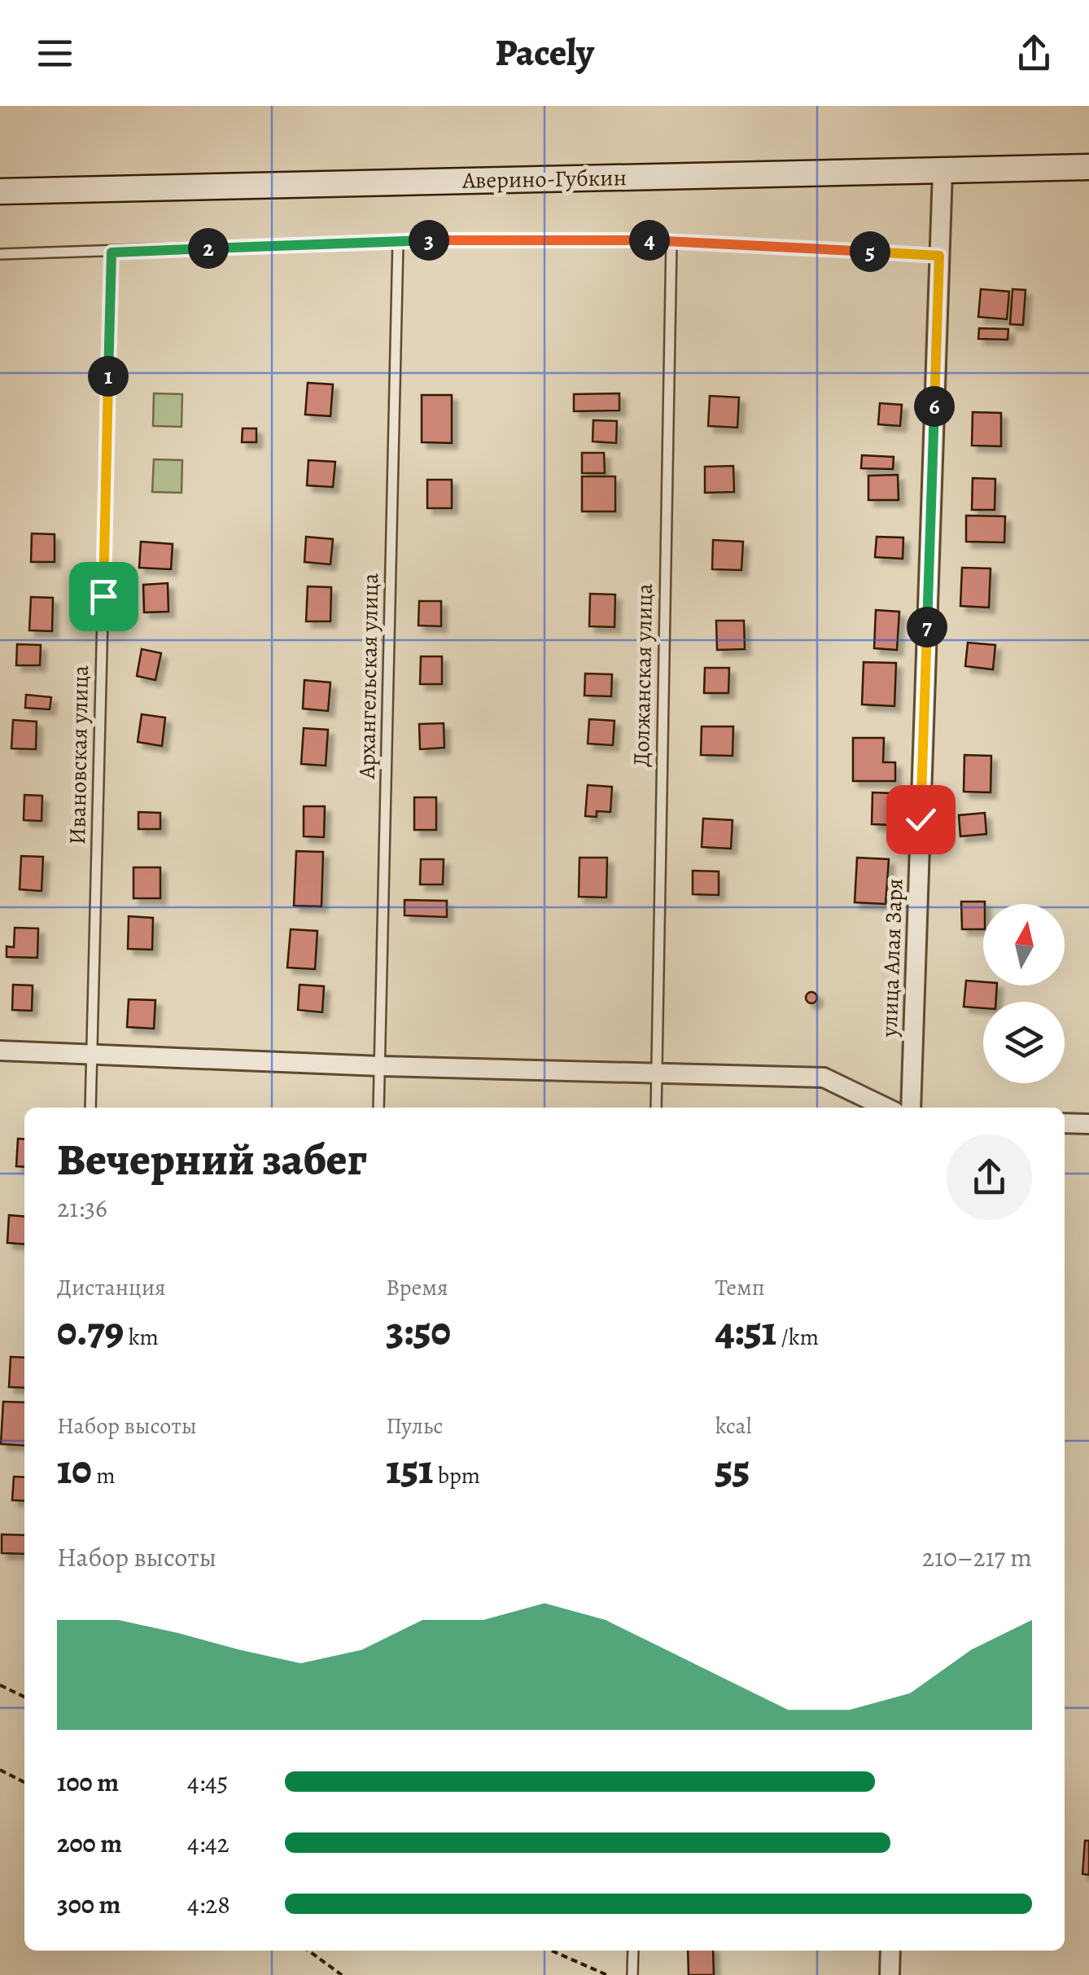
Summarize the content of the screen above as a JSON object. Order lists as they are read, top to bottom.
{
  "streets": {
    "main road": ["Аверино-Губкин"],
    "street": ["улица Алая Заря"],
    "lane": ["Должанская улица", "Архангельская улица", "Ивановская улица"]
  },
  "crossings": [
    ["Аверино-Губкин", "улица Алая Заря"]
  ],
  "north": "top",
  "page": {
    "header": "Pacely",
    "pins": [
      "3",
      "4",
      "2",
      "5",
      "1",
      "6",
      "7"
    ],
    "heading": ["Вечерний забег", "21:36"],
    "stats": [
      ["Дистанция", "0.79 km"],
      ["Время", "3:50"],
      ["Темп", "4:51 /km"],
      ["Набор высоты", "10 m"],
      ["Пульс", "151 bpm"],
      ["kcal", "55"]
    ],
    "chart": ["Набор высоты", "210–217 m"],
    "list": [
      {
        "name": "100 m",
        "note": "4:45"
      },
      {
        "name": "200 m",
        "note": "4:42"
      },
      {
        "name": "300 m",
        "note": "4:28"
      }
    ]
  }
}
